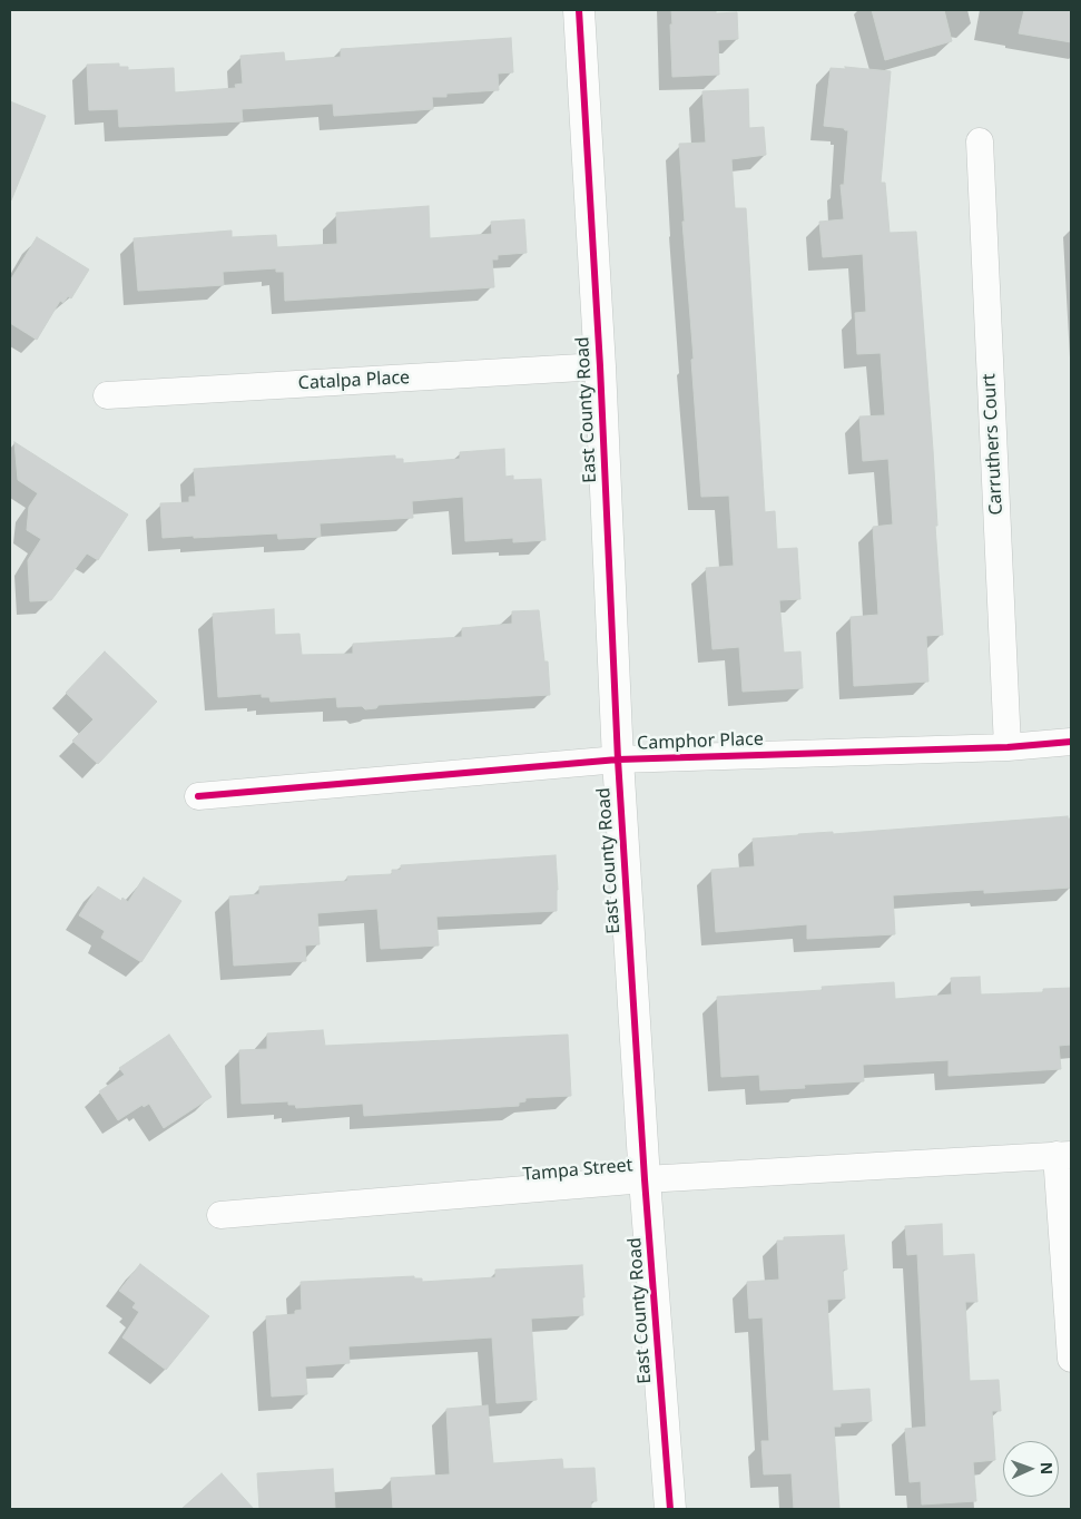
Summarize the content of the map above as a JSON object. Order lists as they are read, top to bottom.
{
  "streets": {
    "street": [
      "Catalpa Place",
      "East County Road",
      "Carruthers Court",
      "Camphor Place",
      "Tampa Street"
    ]
  },
  "crossings": [
    ["Catalpa Place", "East County Road"],
    ["East County Road", "Camphor Place"],
    ["East County Road", "Tampa Street"],
    ["Carruthers Court", "Camphor Place"]
  ],
  "north": "right"
}
